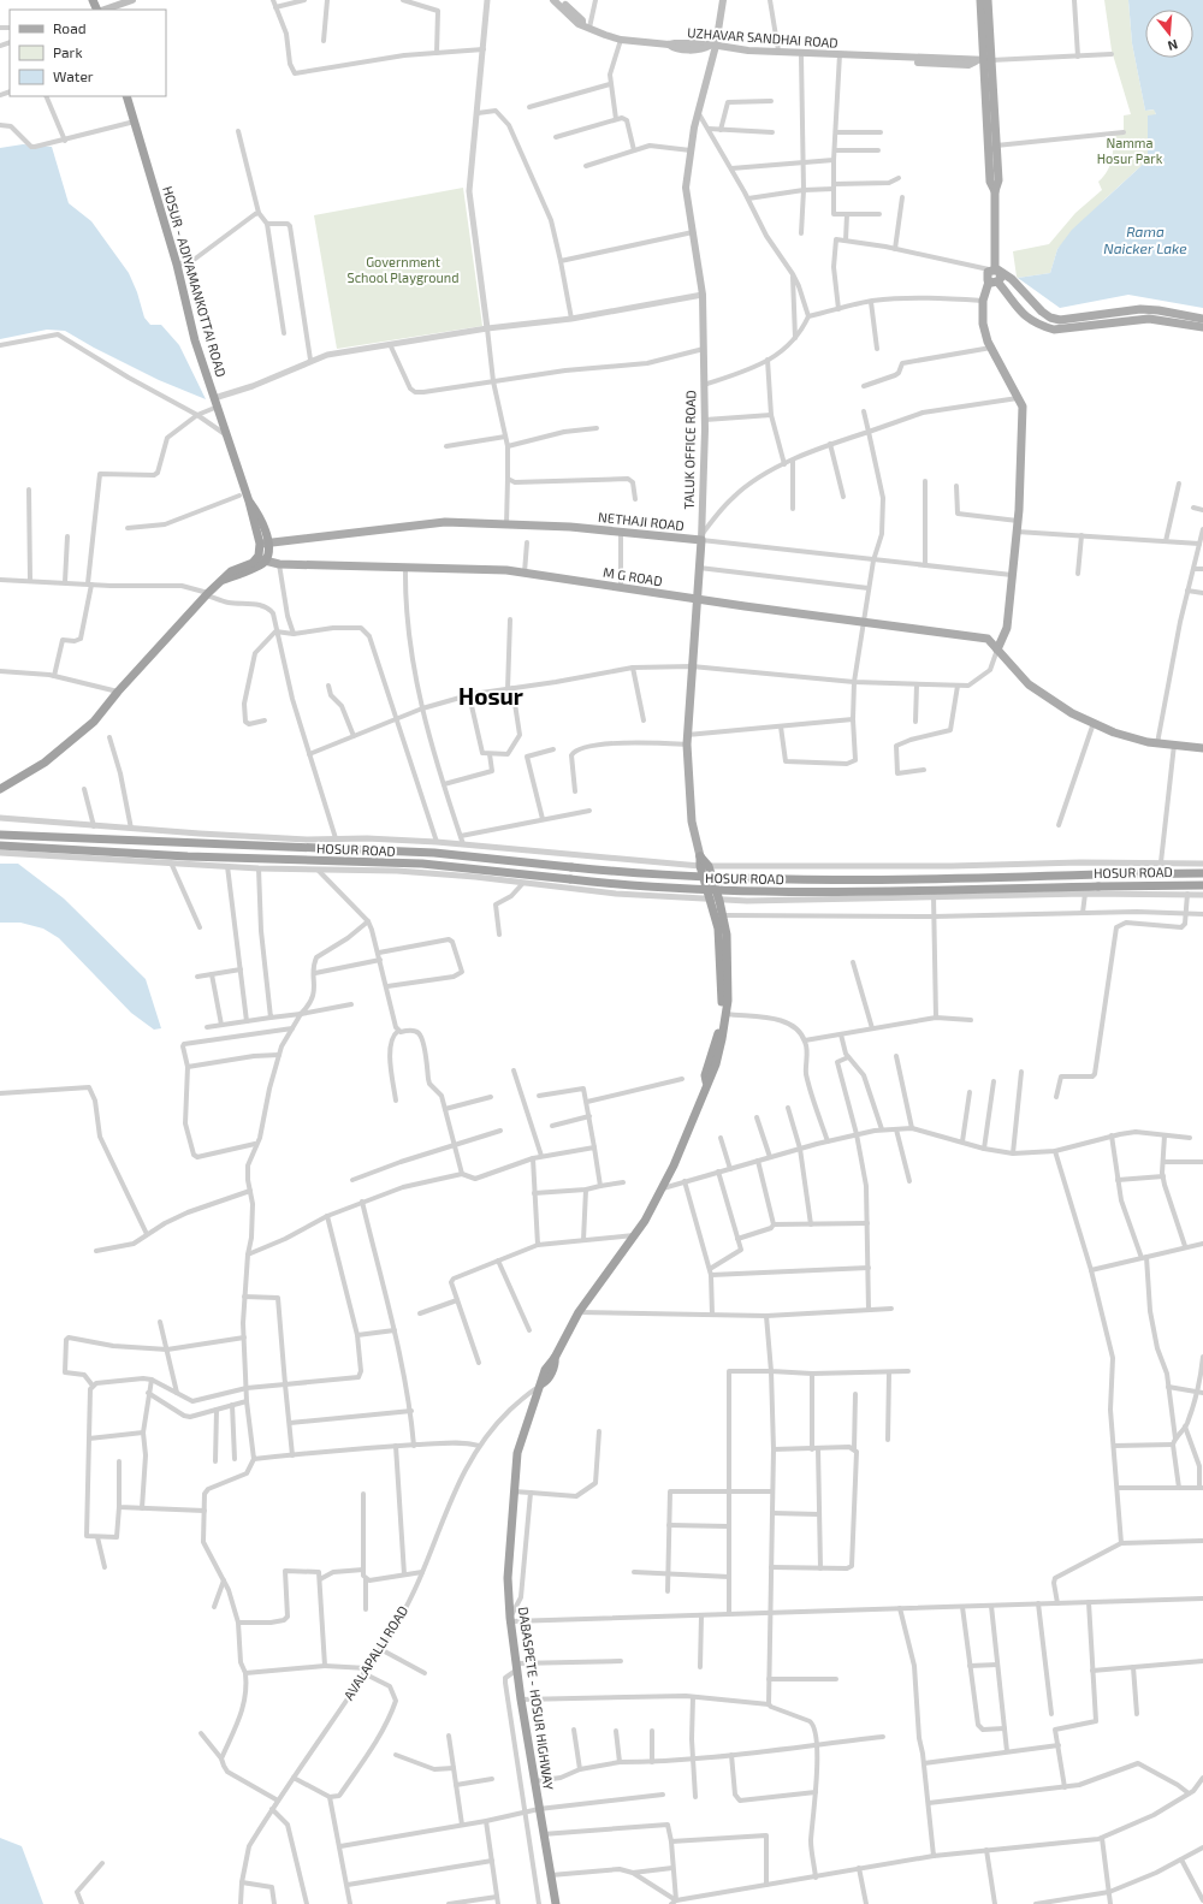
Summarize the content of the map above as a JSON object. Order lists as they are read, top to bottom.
{
  "streets": {
    "highway": [
      "HOSUR - ADIYAMANKOTTAI ROAD",
      "TALUK OFFICE ROAD",
      "HOSUR ROAD",
      "DABASPETE - HOSUR HIGHWAY"
    ],
    "main road": ["UZHAVAR SANDHAI ROAD", "NETHAJI ROAD", "M G ROAD"],
    "street": ["AVALAPALLI ROAD"]
  },
  "crossings": [
    ["UZHAVAR SANDHAI ROAD", "TALUK OFFICE ROAD"],
    ["HOSUR - ADIYAMANKOTTAI ROAD", "NETHAJI ROAD"],
    ["TALUK OFFICE ROAD", "NETHAJI ROAD"],
    ["TALUK OFFICE ROAD", "M G ROAD"],
    ["AVALAPALLI ROAD", "DABASPETE - HOSUR HIGHWAY"]
  ],
  "districts": ["Hosur"],
  "water": ["Rama Naicker Lake"],
  "parks": ["Namma Hosur Park", "Government School Playground"],
  "legend": ["Road", "Park", "Water"],
  "north": "bottom"
}
